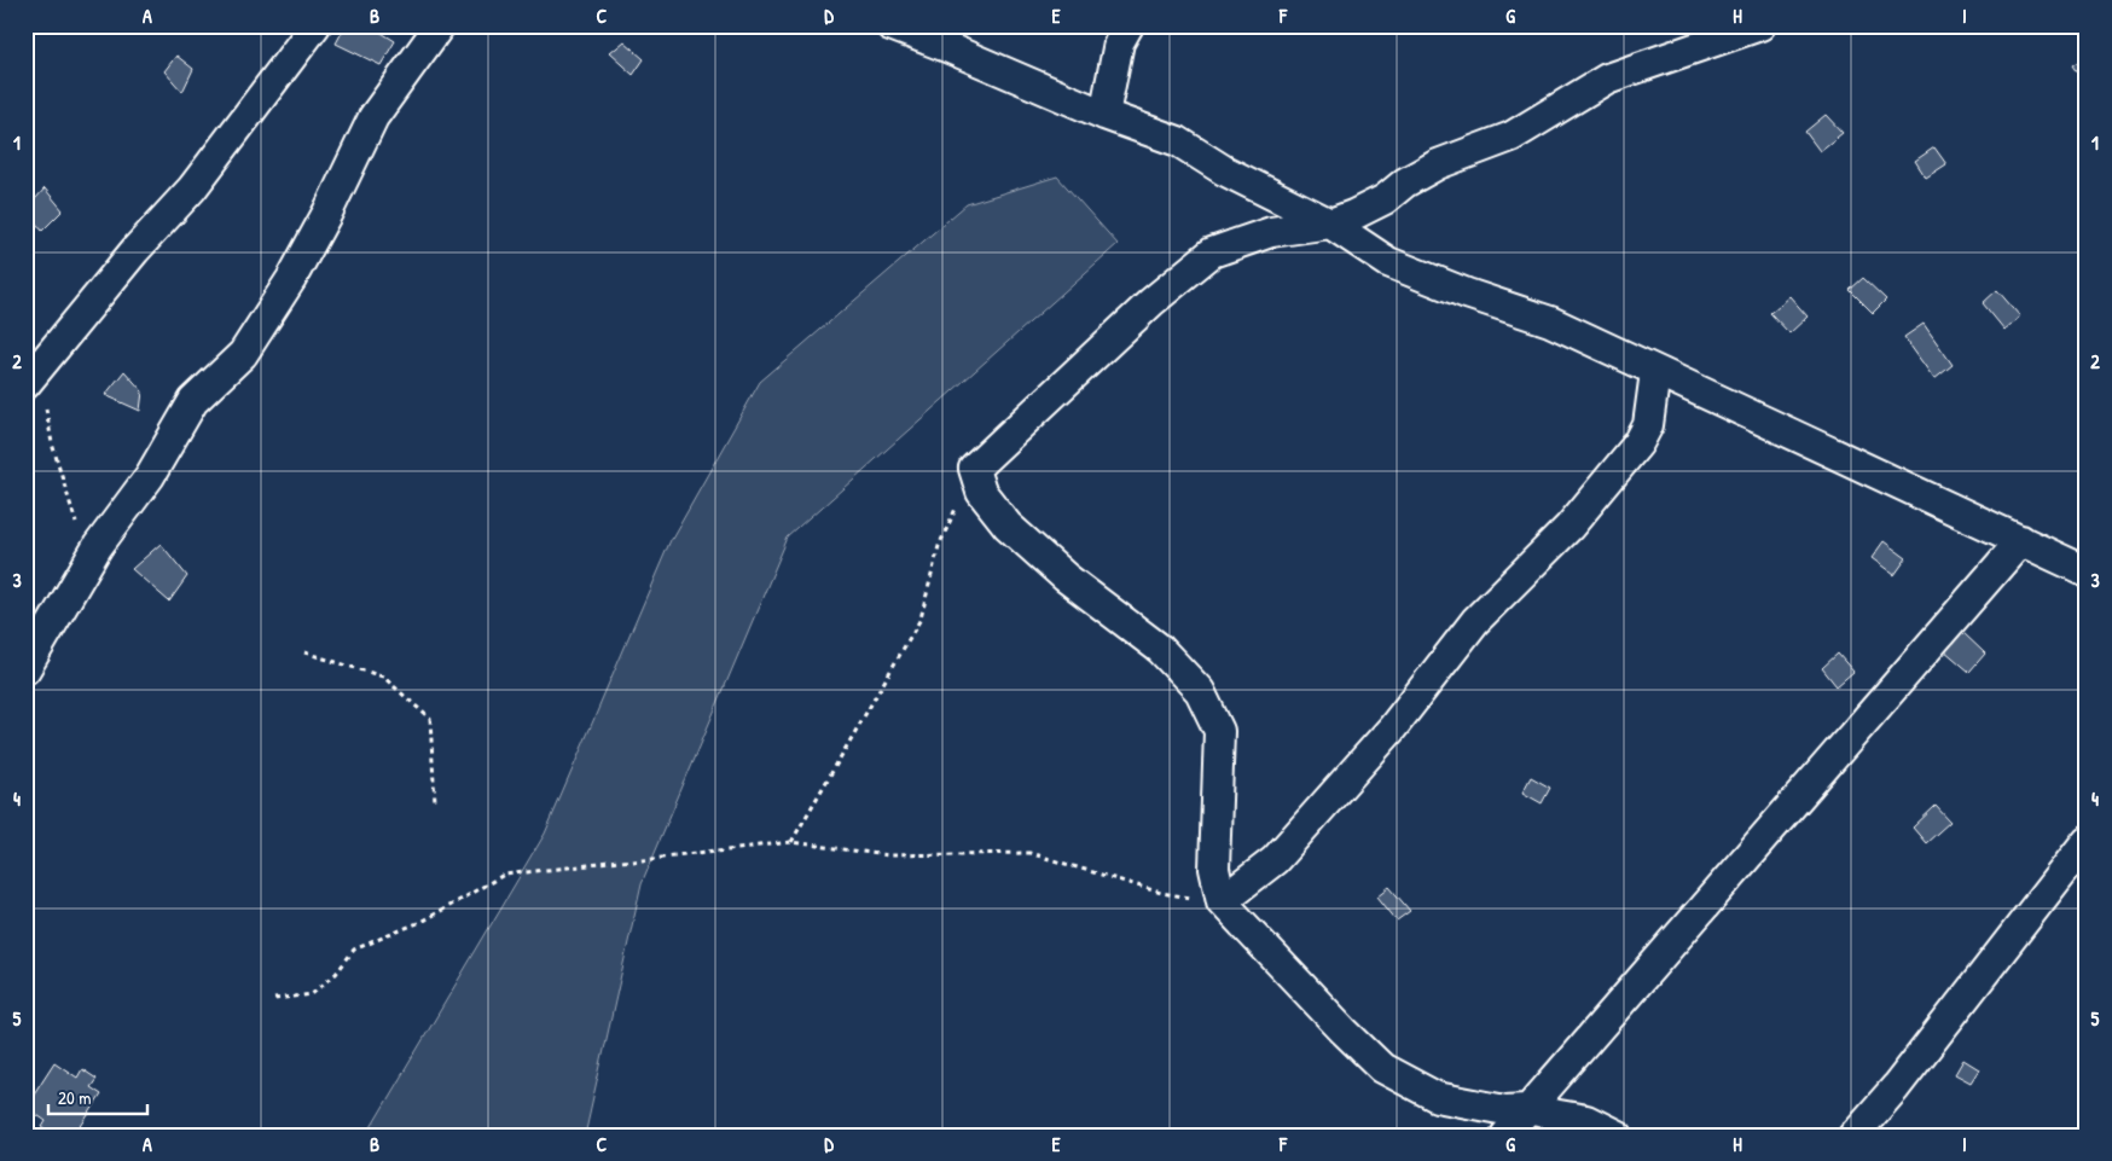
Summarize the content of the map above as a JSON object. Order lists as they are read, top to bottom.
{
  "scale_bar": "20 m",
  "grid": {
    "columns": [
      "A",
      "B",
      "C",
      "D",
      "E",
      "F",
      "G",
      "H",
      "I"
    ],
    "rows": [
      "1",
      "2",
      "3",
      "4",
      "5"
    ]
  }
}
